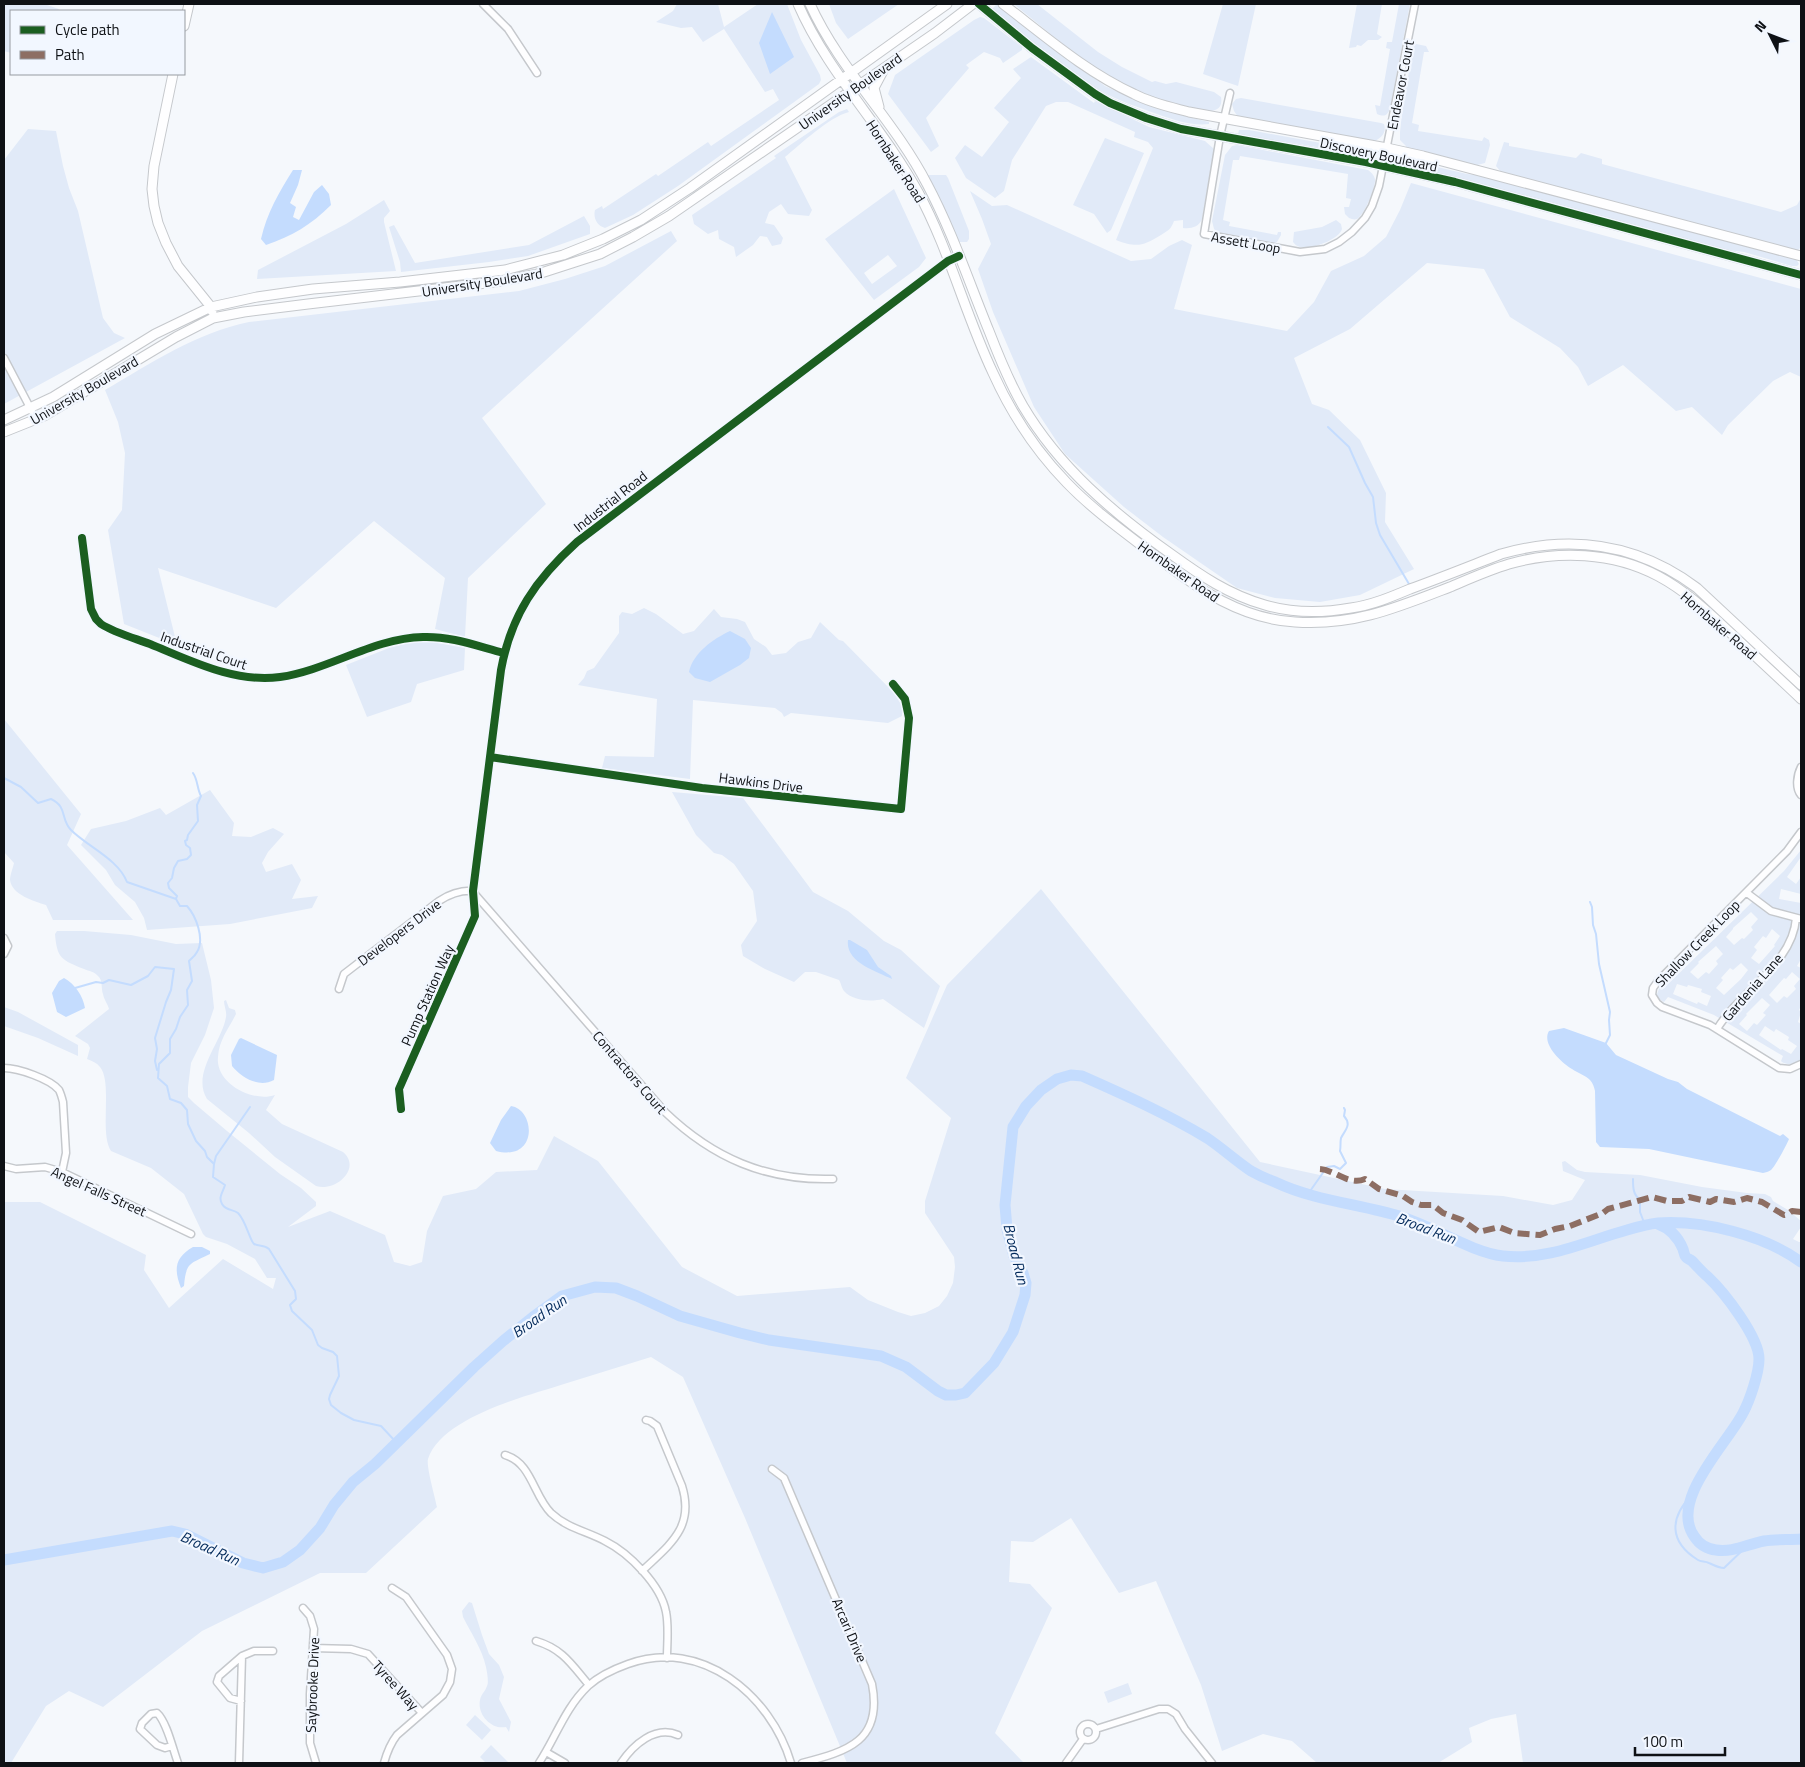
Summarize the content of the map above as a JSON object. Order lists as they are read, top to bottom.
{
  "streets": {
    "main road": ["University Boulevard", "Discovery Boulevard", "Hornbaker Road"],
    "street": [
      "Endeavor Court",
      "Assett Loop",
      "Industrial Road",
      "Industrial Court",
      "Hawkins Drive",
      "Developers Drive",
      "Shallow Creek Loop",
      "Gardenia Lane",
      "Pump Station Way",
      "Contractors Court",
      "Angel Falls Street",
      "Arcari Drive",
      "Saybrooke Drive",
      "Tyree Way"
    ]
  },
  "crossings": [
    ["Endeavor Court", "Discovery Boulevard"],
    ["Endeavor Court", "Assett Loop"],
    ["University Boulevard", "Hornbaker Road"],
    ["Discovery Boulevard", "Assett Loop"],
    ["Hornbaker Road", "Industrial Road"],
    ["Industrial Road", "Industrial Court"],
    ["Industrial Road", "Hawkins Drive"],
    ["Industrial Road", "Developers Drive"],
    ["Industrial Road", "Pump Station Way"],
    ["Industrial Road", "Contractors Court"],
    ["Developers Drive", "Pump Station Way"],
    ["Developers Drive", "Contractors Court"],
    ["Shallow Creek Loop", "Gardenia Lane"],
    ["Pump Station Way", "Contractors Court"],
    ["Saybrooke Drive", "Tyree Way"]
  ],
  "water": ["Broad Run"],
  "legend": ["Cycle path", "Path"],
  "scale_bar": "100 m",
  "north": "top left"
}
